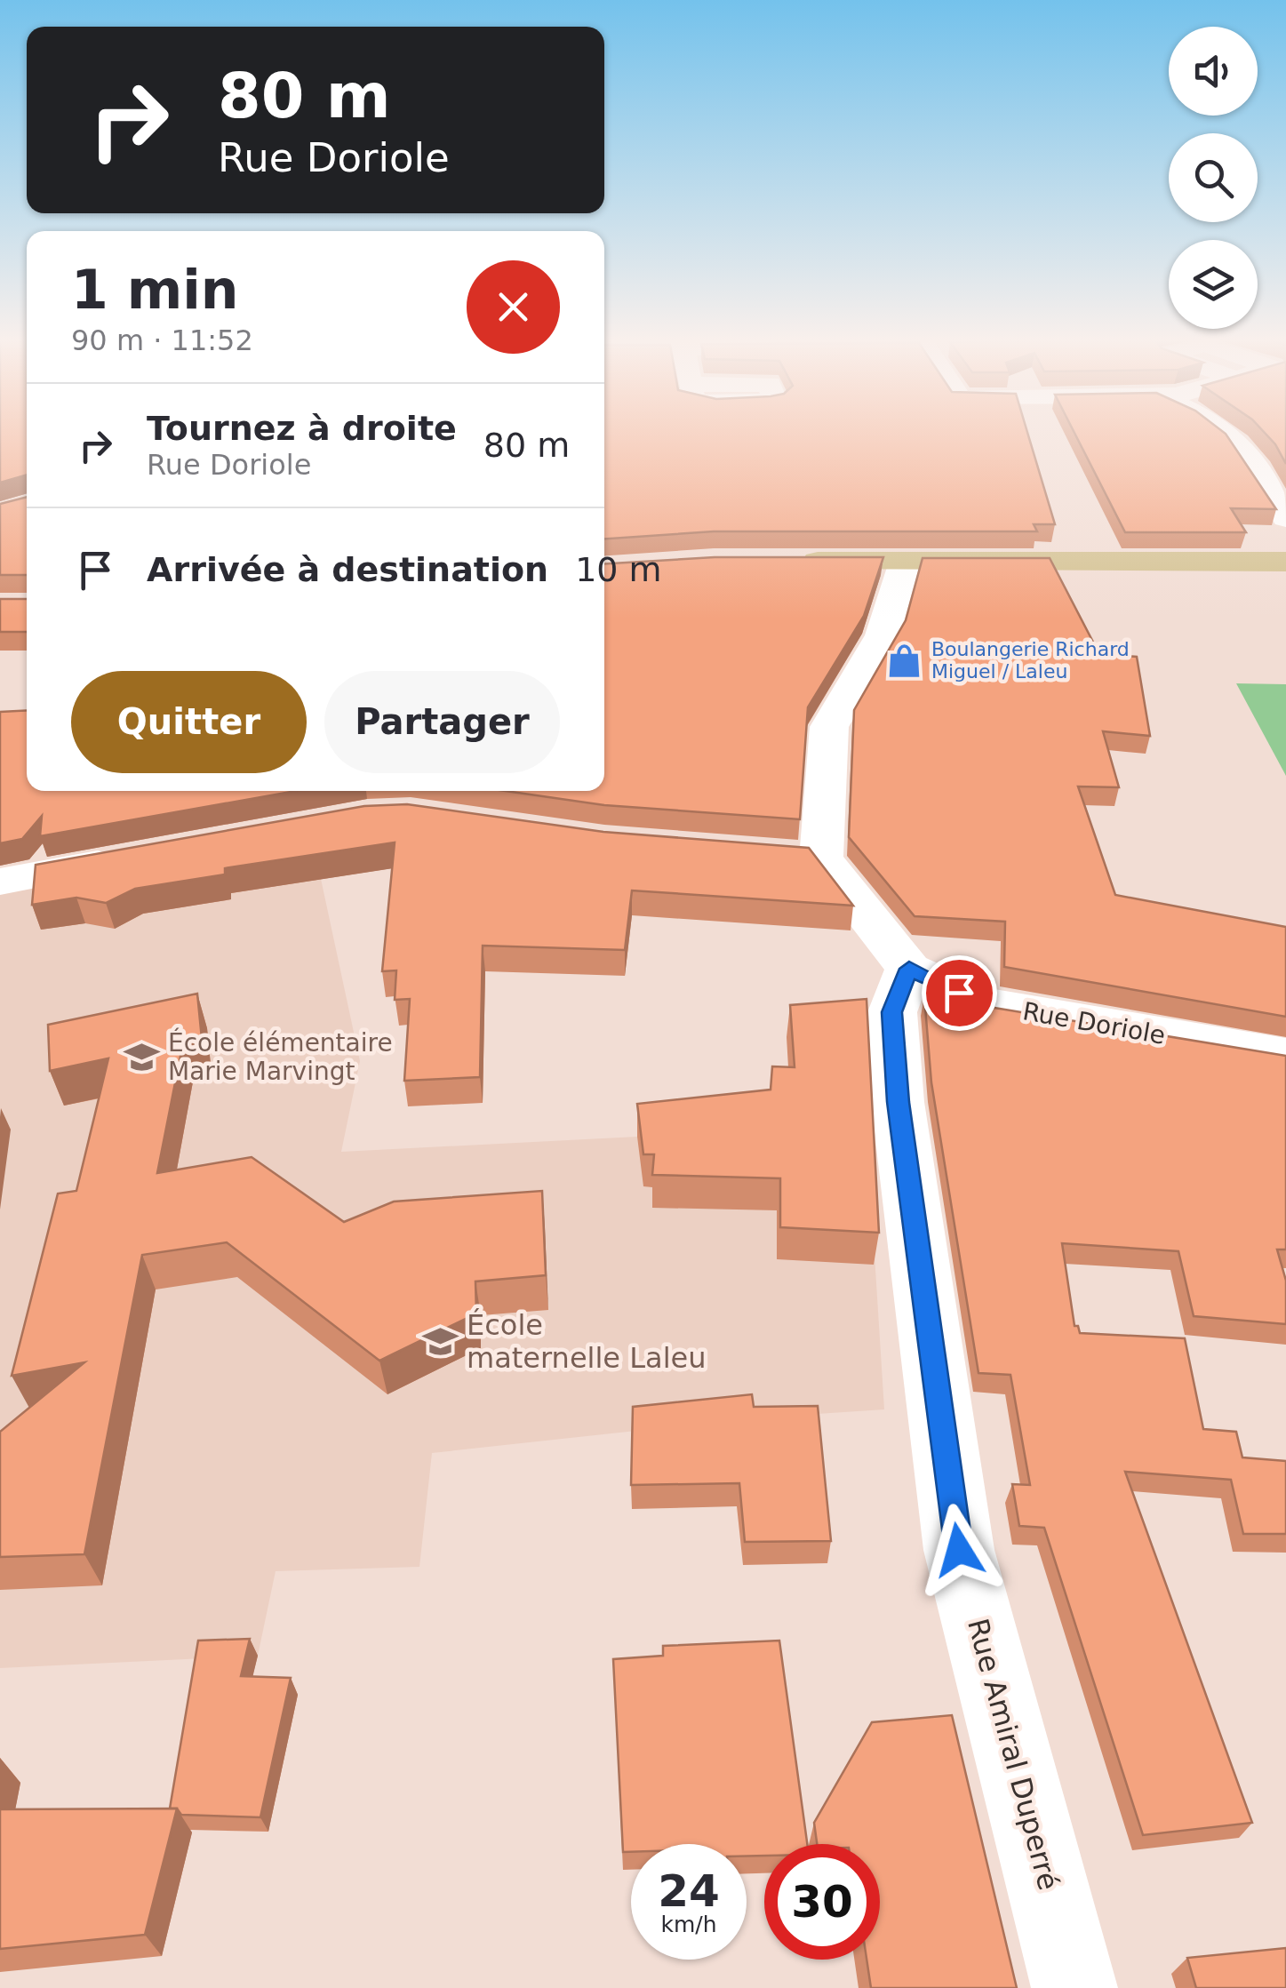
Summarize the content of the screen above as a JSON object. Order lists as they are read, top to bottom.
{
  "streets": {
    "street": ["Rue Doriole", "Rue Amiral Duperré"]
  },
  "crossings": [
    ["Rue Doriole", "Rue Amiral Duperré"]
  ],
  "places": {
    "shop": ["Boulangerie Richard Miguel / Laleu"],
    "school or university": ["École élémentaire Marie Marvingt", "École maternelle Laleu"]
  },
  "page": {
    "turn": ["80 m", "Rue Doriole"],
    "heading": ["1 min", "90 m · 11:52"],
    "list": [
      {
        "name": "Tournez à droite",
        "note": "Rue Doriole",
        "value": "80 m"
      },
      {
        "name": "Arrivée à destination",
        "value": "10 m"
      }
    ],
    "buttons": ["Quitter", "Partager"],
    "speed": "24 km/h",
    "limit": "30"
  }
}
